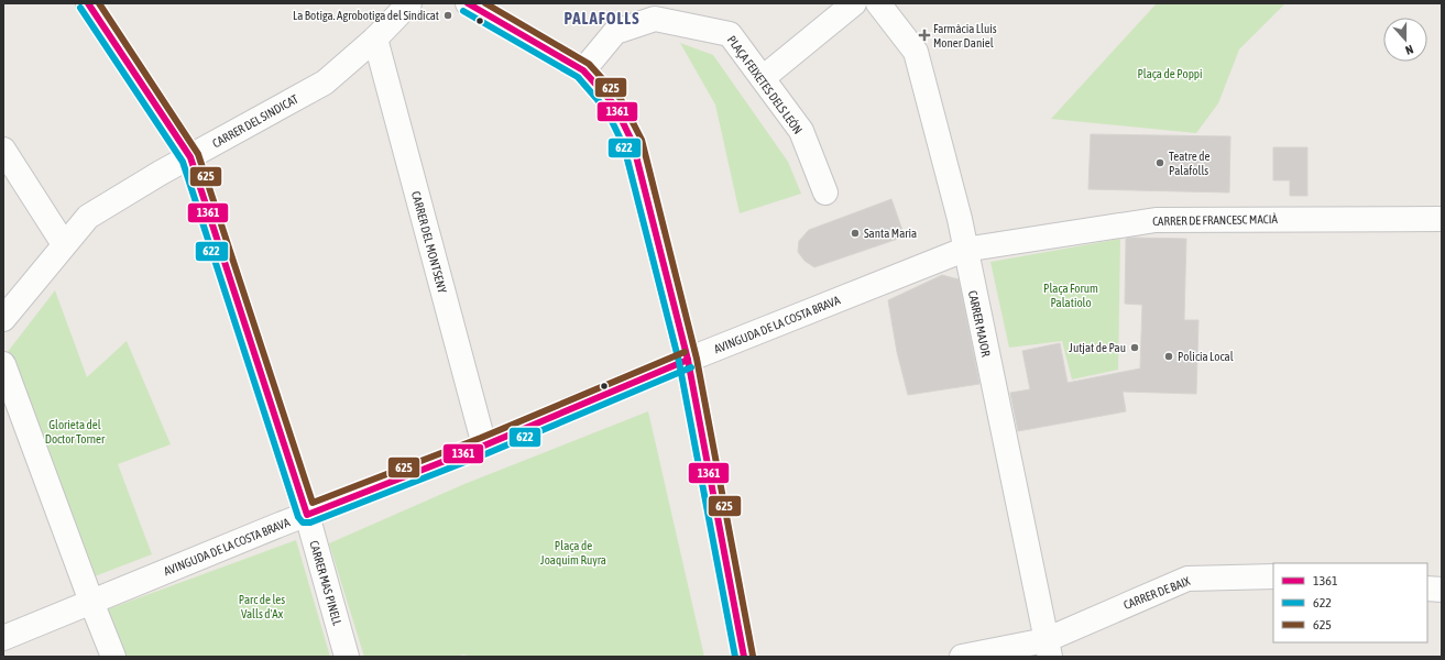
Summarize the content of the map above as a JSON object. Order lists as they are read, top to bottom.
{
  "streets": {
    "street": [
      "PLAÇA FEIXETES DELS LEÓN",
      "CARRER DEL SINDICAT",
      "CARRER DE FRANCESC MACIÀ",
      "CARRER DEL MONTSENY",
      "CARRER MAJOR",
      "AVINGUDA DE LA COSTA BRAVA",
      "CARRER MAS PINELL",
      "CARRER DE BAIX"
    ]
  },
  "crossings": [
    ["CARRER DEL SINDICAT", "CARRER DEL MONTSENY"],
    ["CARRER DEL SINDICAT", "CARRER MAS PINELL"],
    ["CARRER DE FRANCESC MACIÀ", "CARRER MAJOR"],
    ["CARRER DE FRANCESC MACIÀ", "AVINGUDA DE LA COSTA BRAVA"],
    ["CARRER DEL MONTSENY", "AVINGUDA DE LA COSTA BRAVA"],
    ["CARRER MAJOR", "AVINGUDA DE LA COSTA BRAVA"],
    ["CARRER MAJOR", "CARRER DE BAIX"],
    ["AVINGUDA DE LA COSTA BRAVA", "CARRER MAS PINELL"]
  ],
  "districts": ["PALAFOLLS"],
  "parks": [
    "Plaça de Poppi",
    "Plaça Forum Palatiolo",
    "Glorieta del Doctor Torner",
    "Plaça de Joaquim Ruyra",
    "Parc de les Valls d'Ax"
  ],
  "places": {
    "other": [
      "La Botiga. Agrobotiga del Sindicat",
      "Teatre de Palafolls",
      "Santa Maria",
      "Jutjat de Pau",
      "Policia Local"
    ],
    "health": ["Farmàcia Lluís Moner Daniel"]
  },
  "lines": ["transit line 1361", "transit line 625", "transit line 622"],
  "legend": ["1361", "622", "625"],
  "north": "bottom"
}
